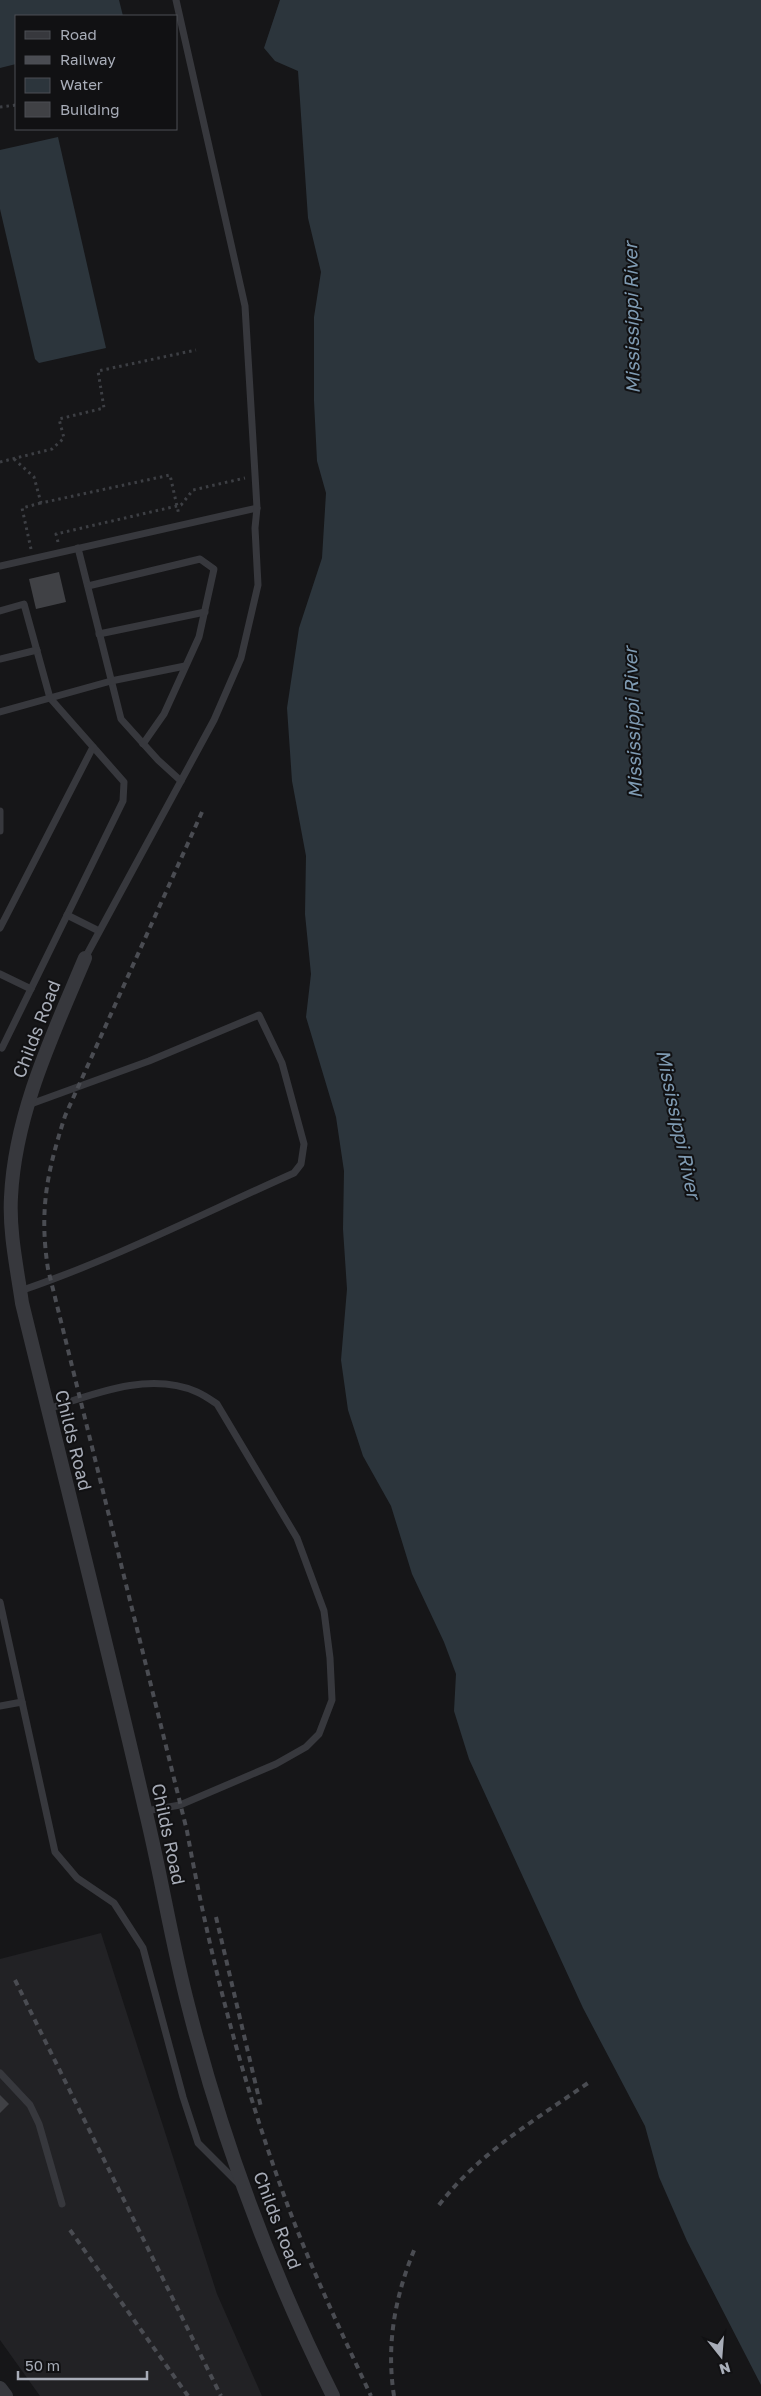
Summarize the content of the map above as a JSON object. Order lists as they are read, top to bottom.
{
  "streets": {
    "street": ["Childs Road"]
  },
  "water": ["Mississippi River"],
  "legend": [
    "Road",
    "Railway",
    "Water",
    "Building"
  ],
  "scale_bar": "50 m",
  "north": "bottom"
}
